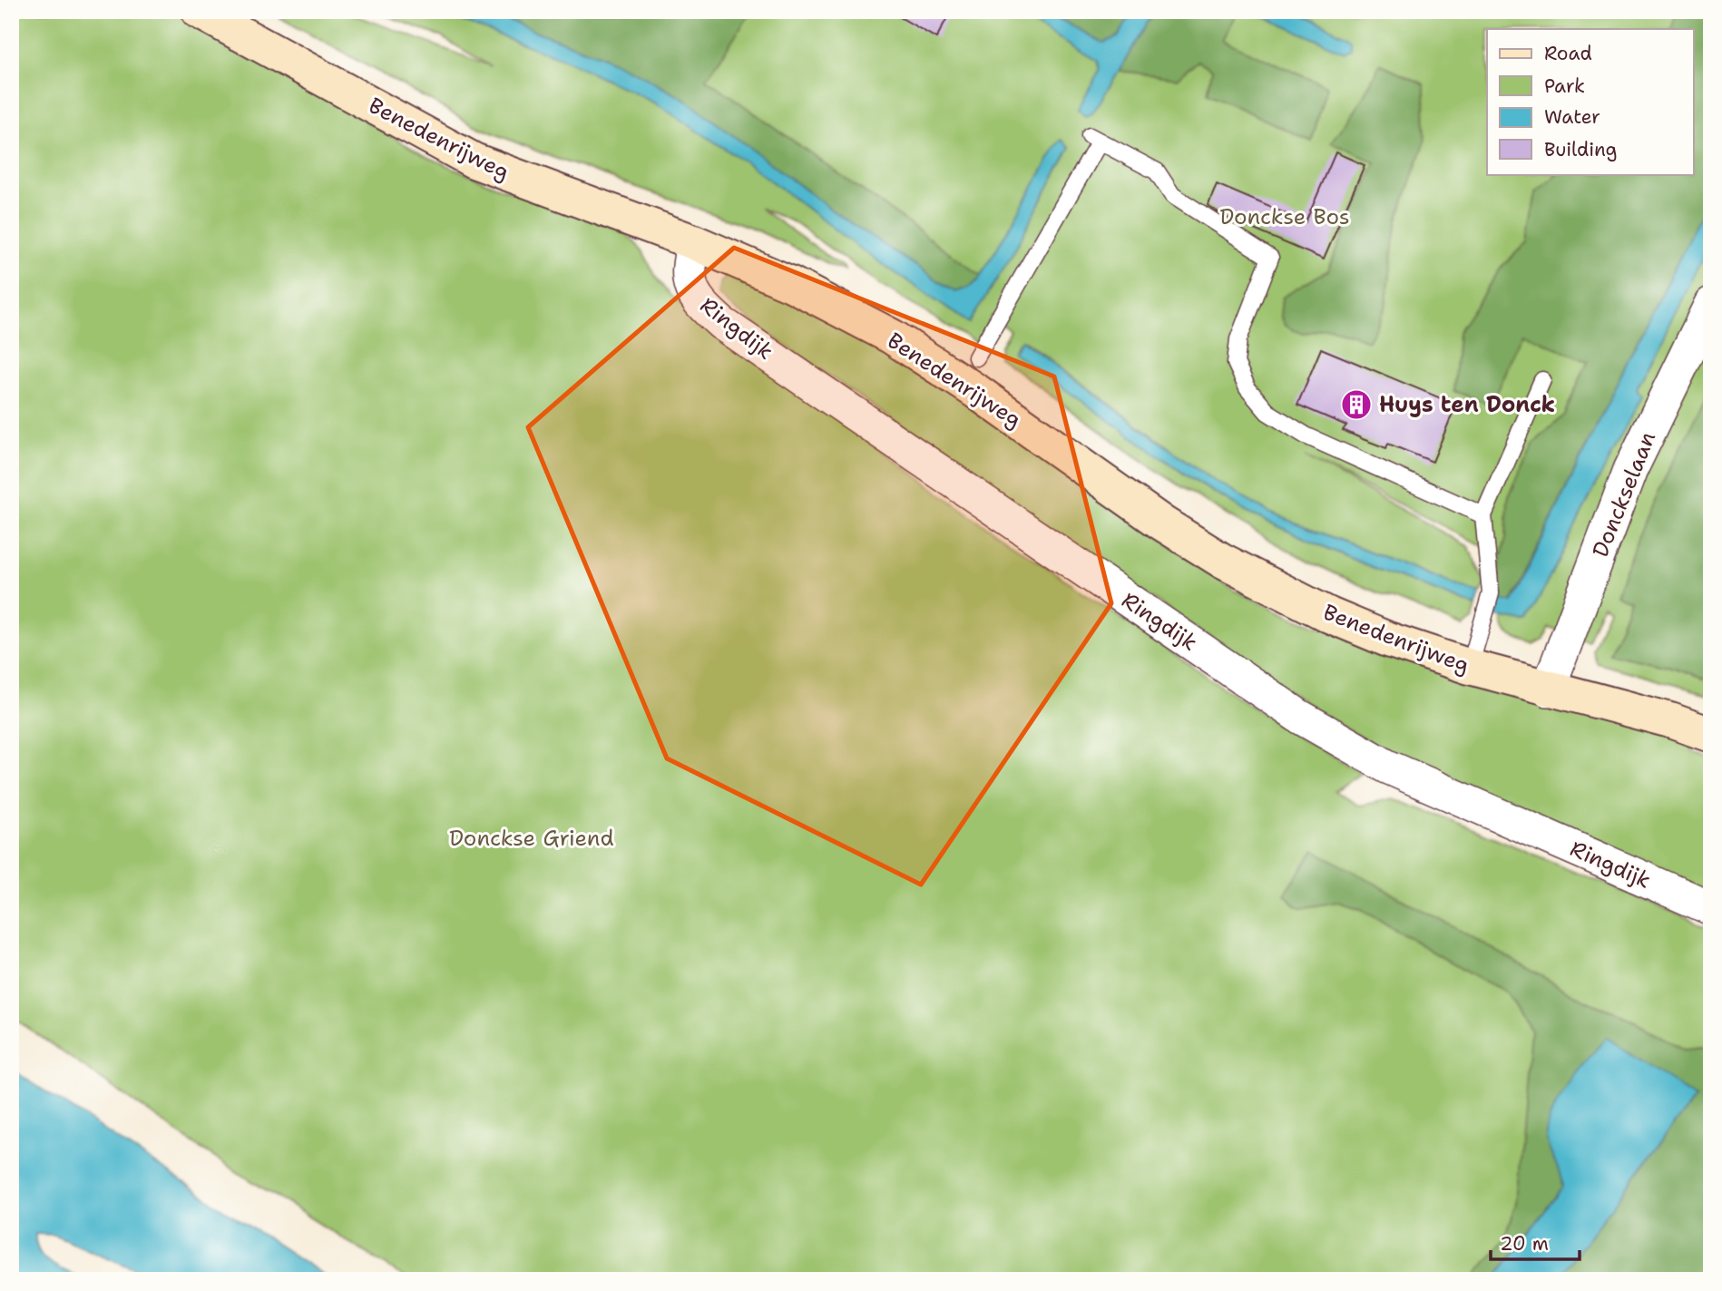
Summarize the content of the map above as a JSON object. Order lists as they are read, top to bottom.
{
  "streets": {
    "street": ["Benedenrijweg", "Ringdijk", "Donckselaan"]
  },
  "crossings": [
    ["Benedenrijweg", "Ringdijk"],
    ["Benedenrijweg", "Donckselaan"]
  ],
  "parks": ["Donckse Bos", "Donckse Griend"],
  "places": {
    "building": ["Huys ten Donck"]
  },
  "legend": [
    "Road",
    "Park",
    "Water",
    "Building"
  ],
  "scale_bar": "20 m"
}
